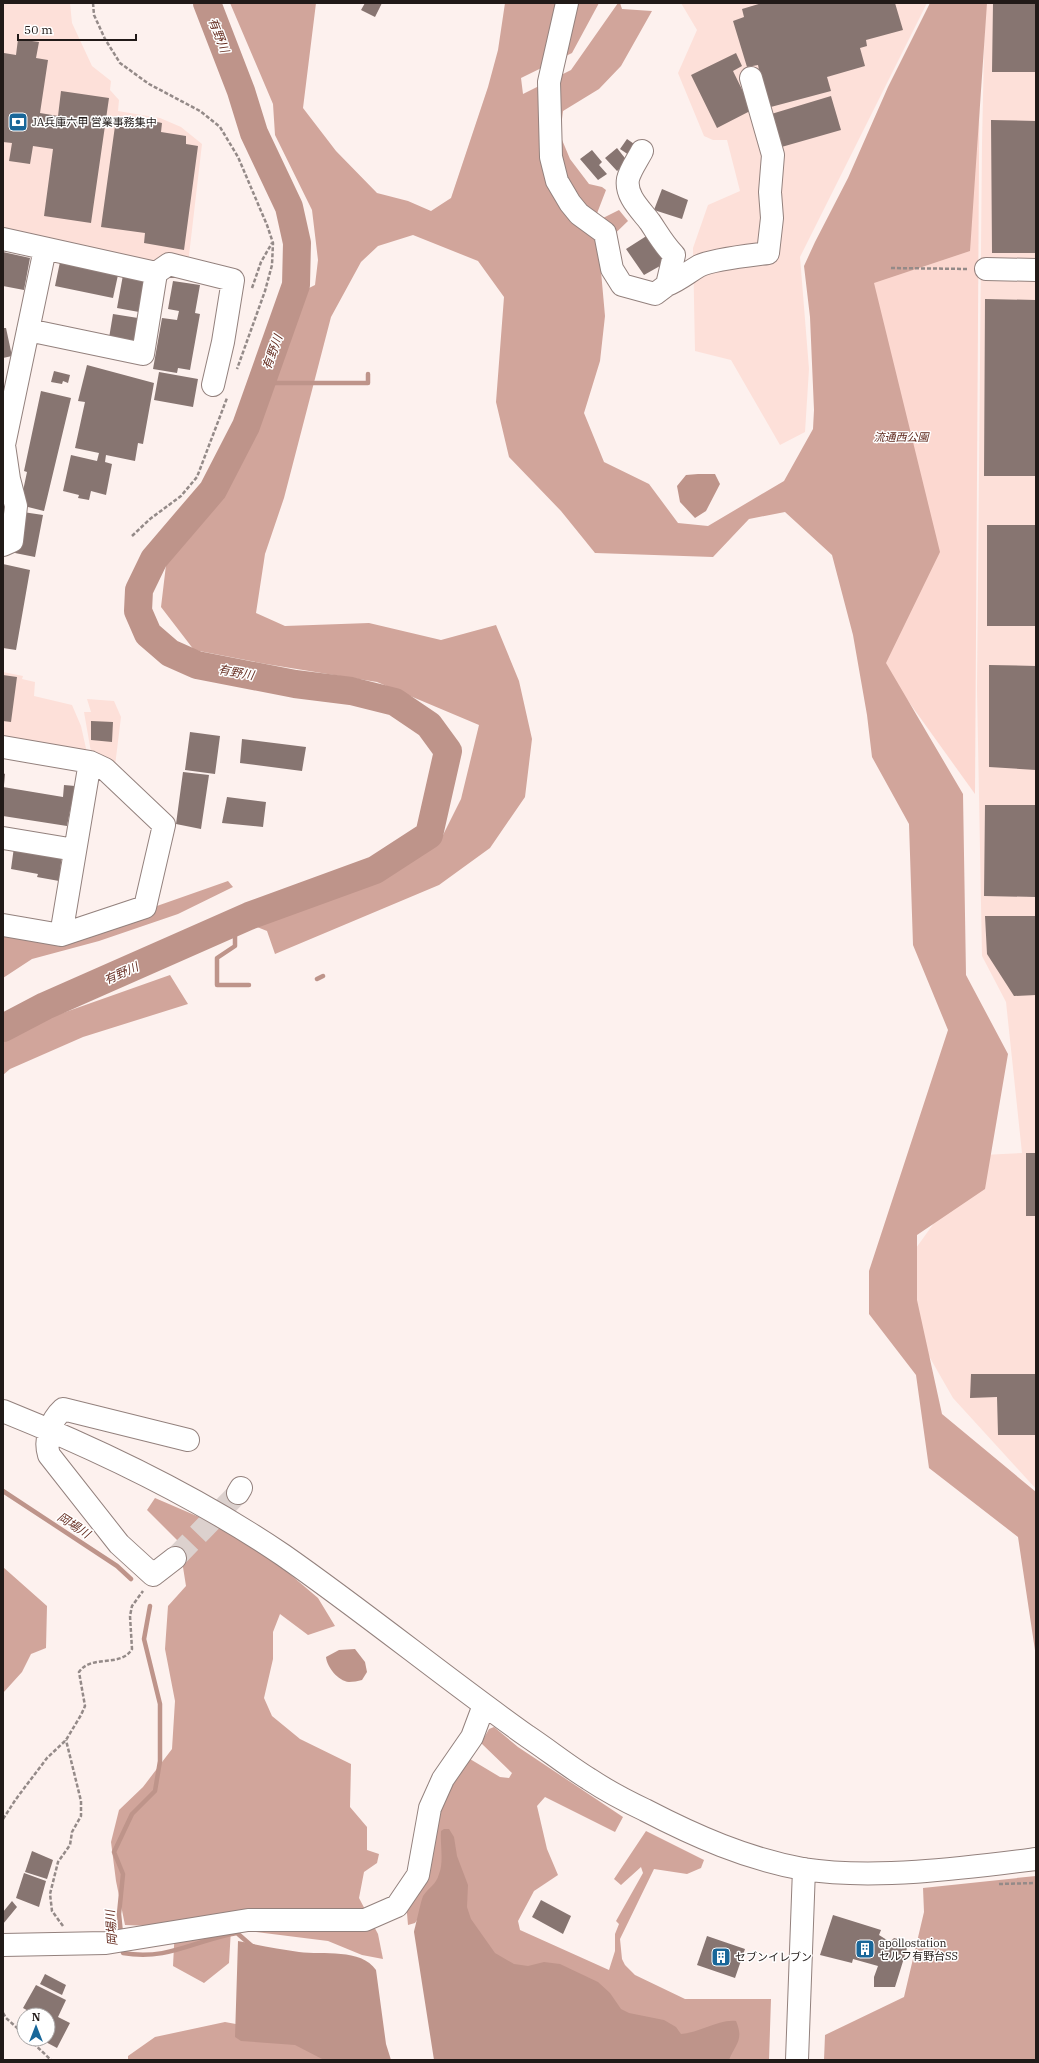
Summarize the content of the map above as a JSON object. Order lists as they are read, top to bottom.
{
  "water": ["有野川", "岡場川"],
  "parks": ["流通西公園"],
  "places": {
    "bank": ["JA兵庫六甲 営業事務集中"],
    "building": ["apollostation セルフ有野台SS", "セブンイレブン"]
  },
  "scale_bar": "50 m",
  "north": "top"
}
